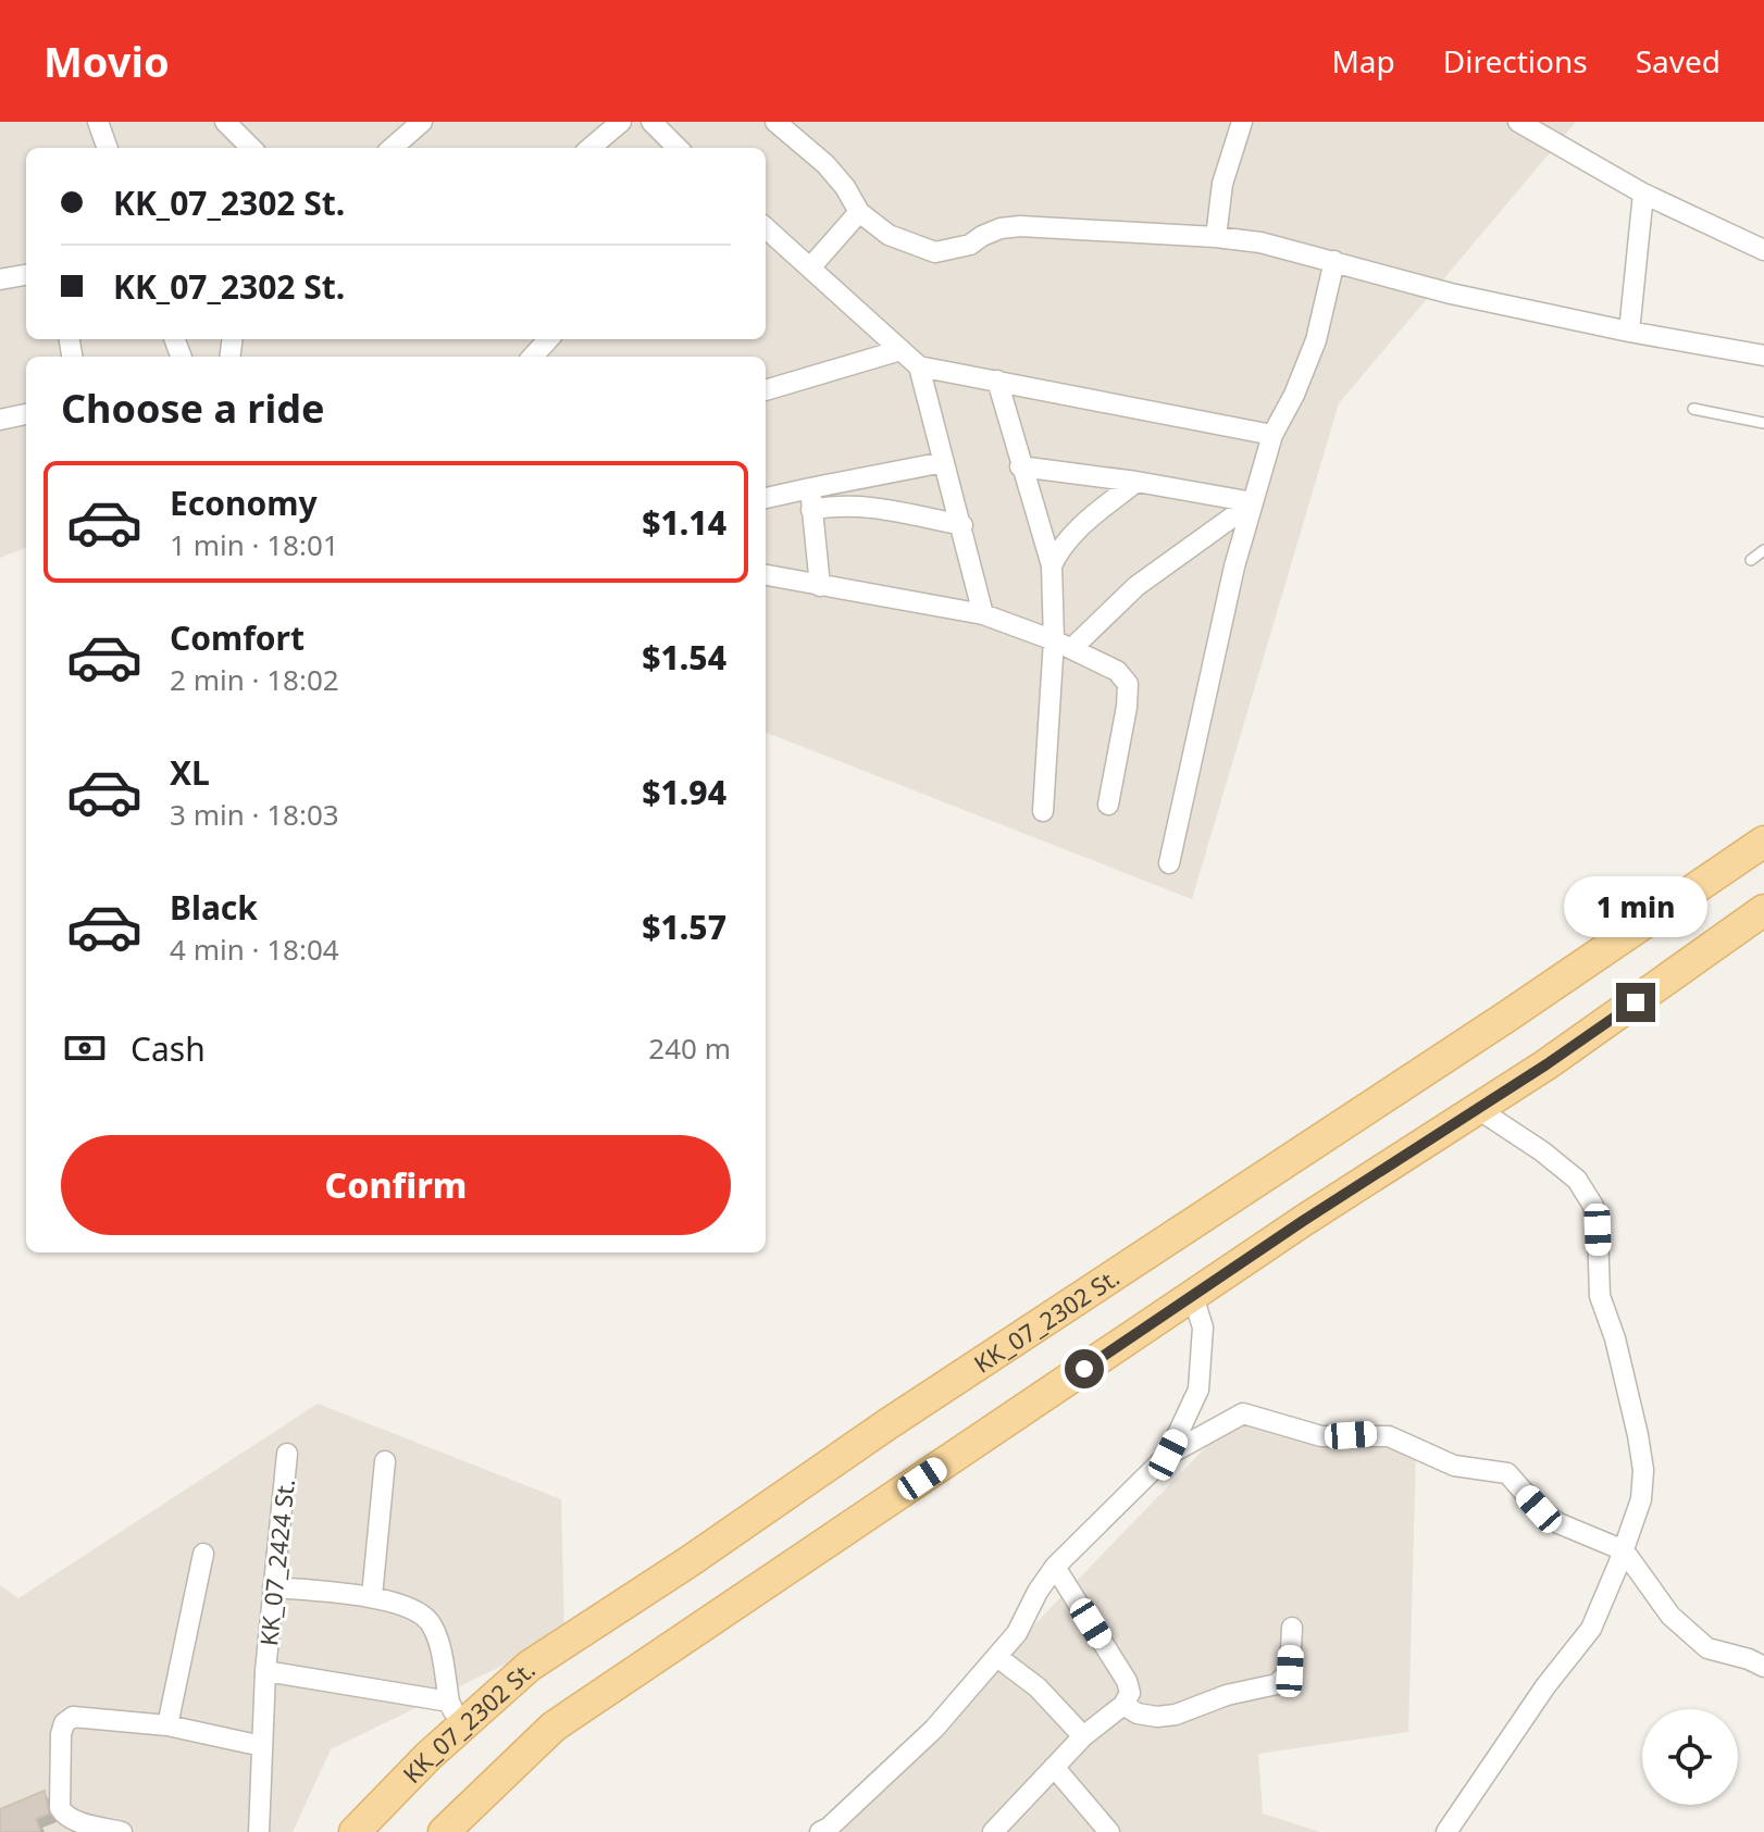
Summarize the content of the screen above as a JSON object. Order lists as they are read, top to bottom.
{
  "streets": {
    "main road": ["KK_07_2302 St."],
    "street": ["KK_07_2424 St."]
  },
  "crossings": [
    ["KK_07_2302 St.", "KK_07_2424 St."]
  ],
  "page": {
    "header": "Movio",
    "nav": ["Map", "Directions", "Saved"],
    "banner": ["KK_07_2302 St.", "KK_07_2302 St."],
    "heading": "Choose a ride",
    "list": [
      {
        "name": "Economy",
        "note": "1 min · 18:01",
        "value": "$1.14"
      },
      {
        "name": "Comfort",
        "note": "2 min · 18:02",
        "value": "$1.54"
      },
      {
        "name": "XL",
        "note": "3 min · 18:03",
        "value": "$1.94"
      },
      {
        "name": "Black",
        "note": "4 min · 18:04",
        "value": "$1.57"
      }
    ],
    "bubble": "1 min",
    "pay": ["Cash", "240 m"],
    "buttons": "Confirm"
  }
}
